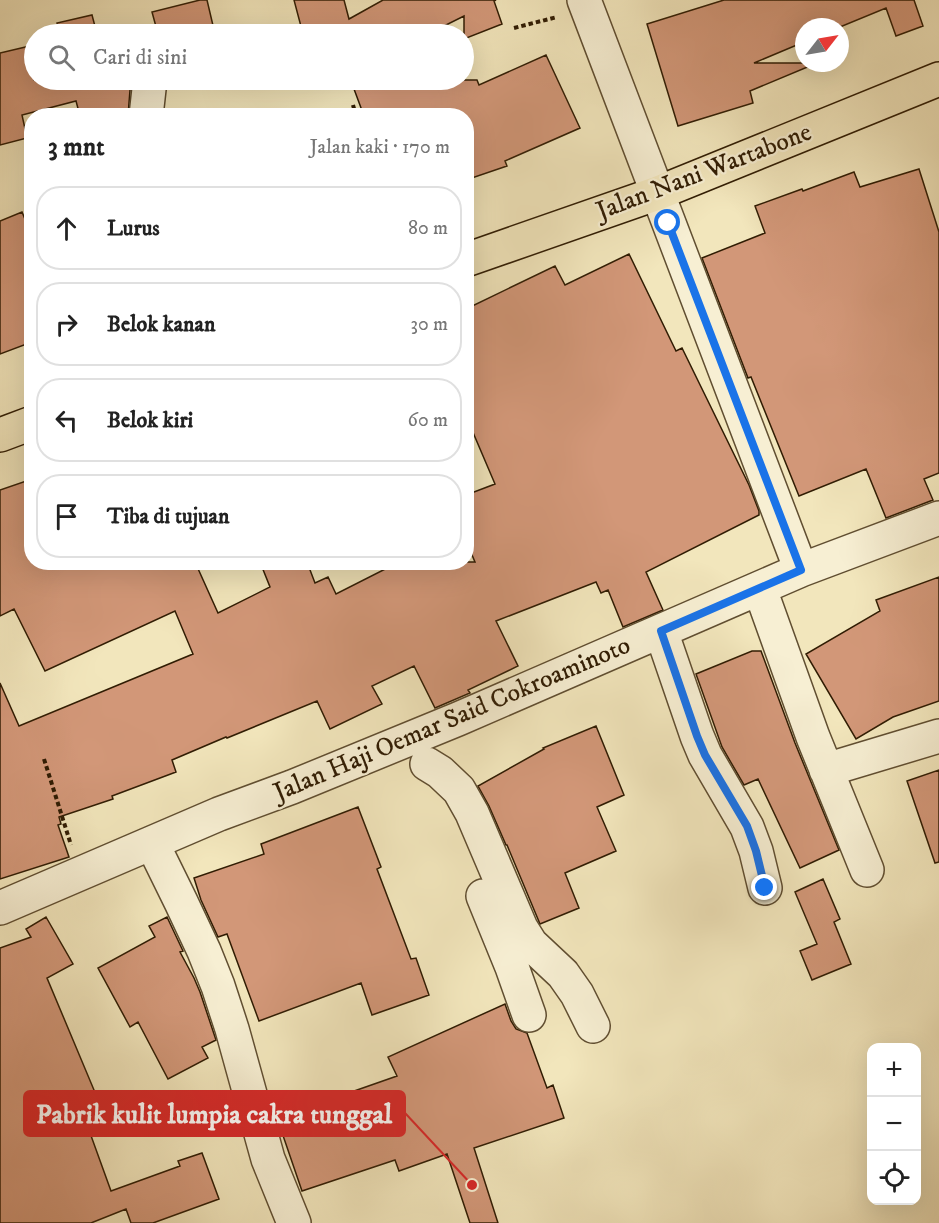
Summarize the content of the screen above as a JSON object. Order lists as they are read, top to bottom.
{
  "streets": {
    "main road": ["Jalan Nani Wartabone"],
    "street": ["Jalan Haji Oemar Said Cokroaminoto"]
  },
  "places": ["Pabrik kulit lumpia cakra tunggal"],
  "north": "top right",
  "page": {
    "search": "Cari di sini",
    "heading": ["3 mnt", "Jalan kaki · 170 m"],
    "list": [
      ["Lurus", "80 m"],
      ["Belok kanan", "30 m"],
      ["Belok kiri", "60 m"],
      "Tiba di tujuan"
    ],
    "map_buttons": ["+", "−"]
  }
}
